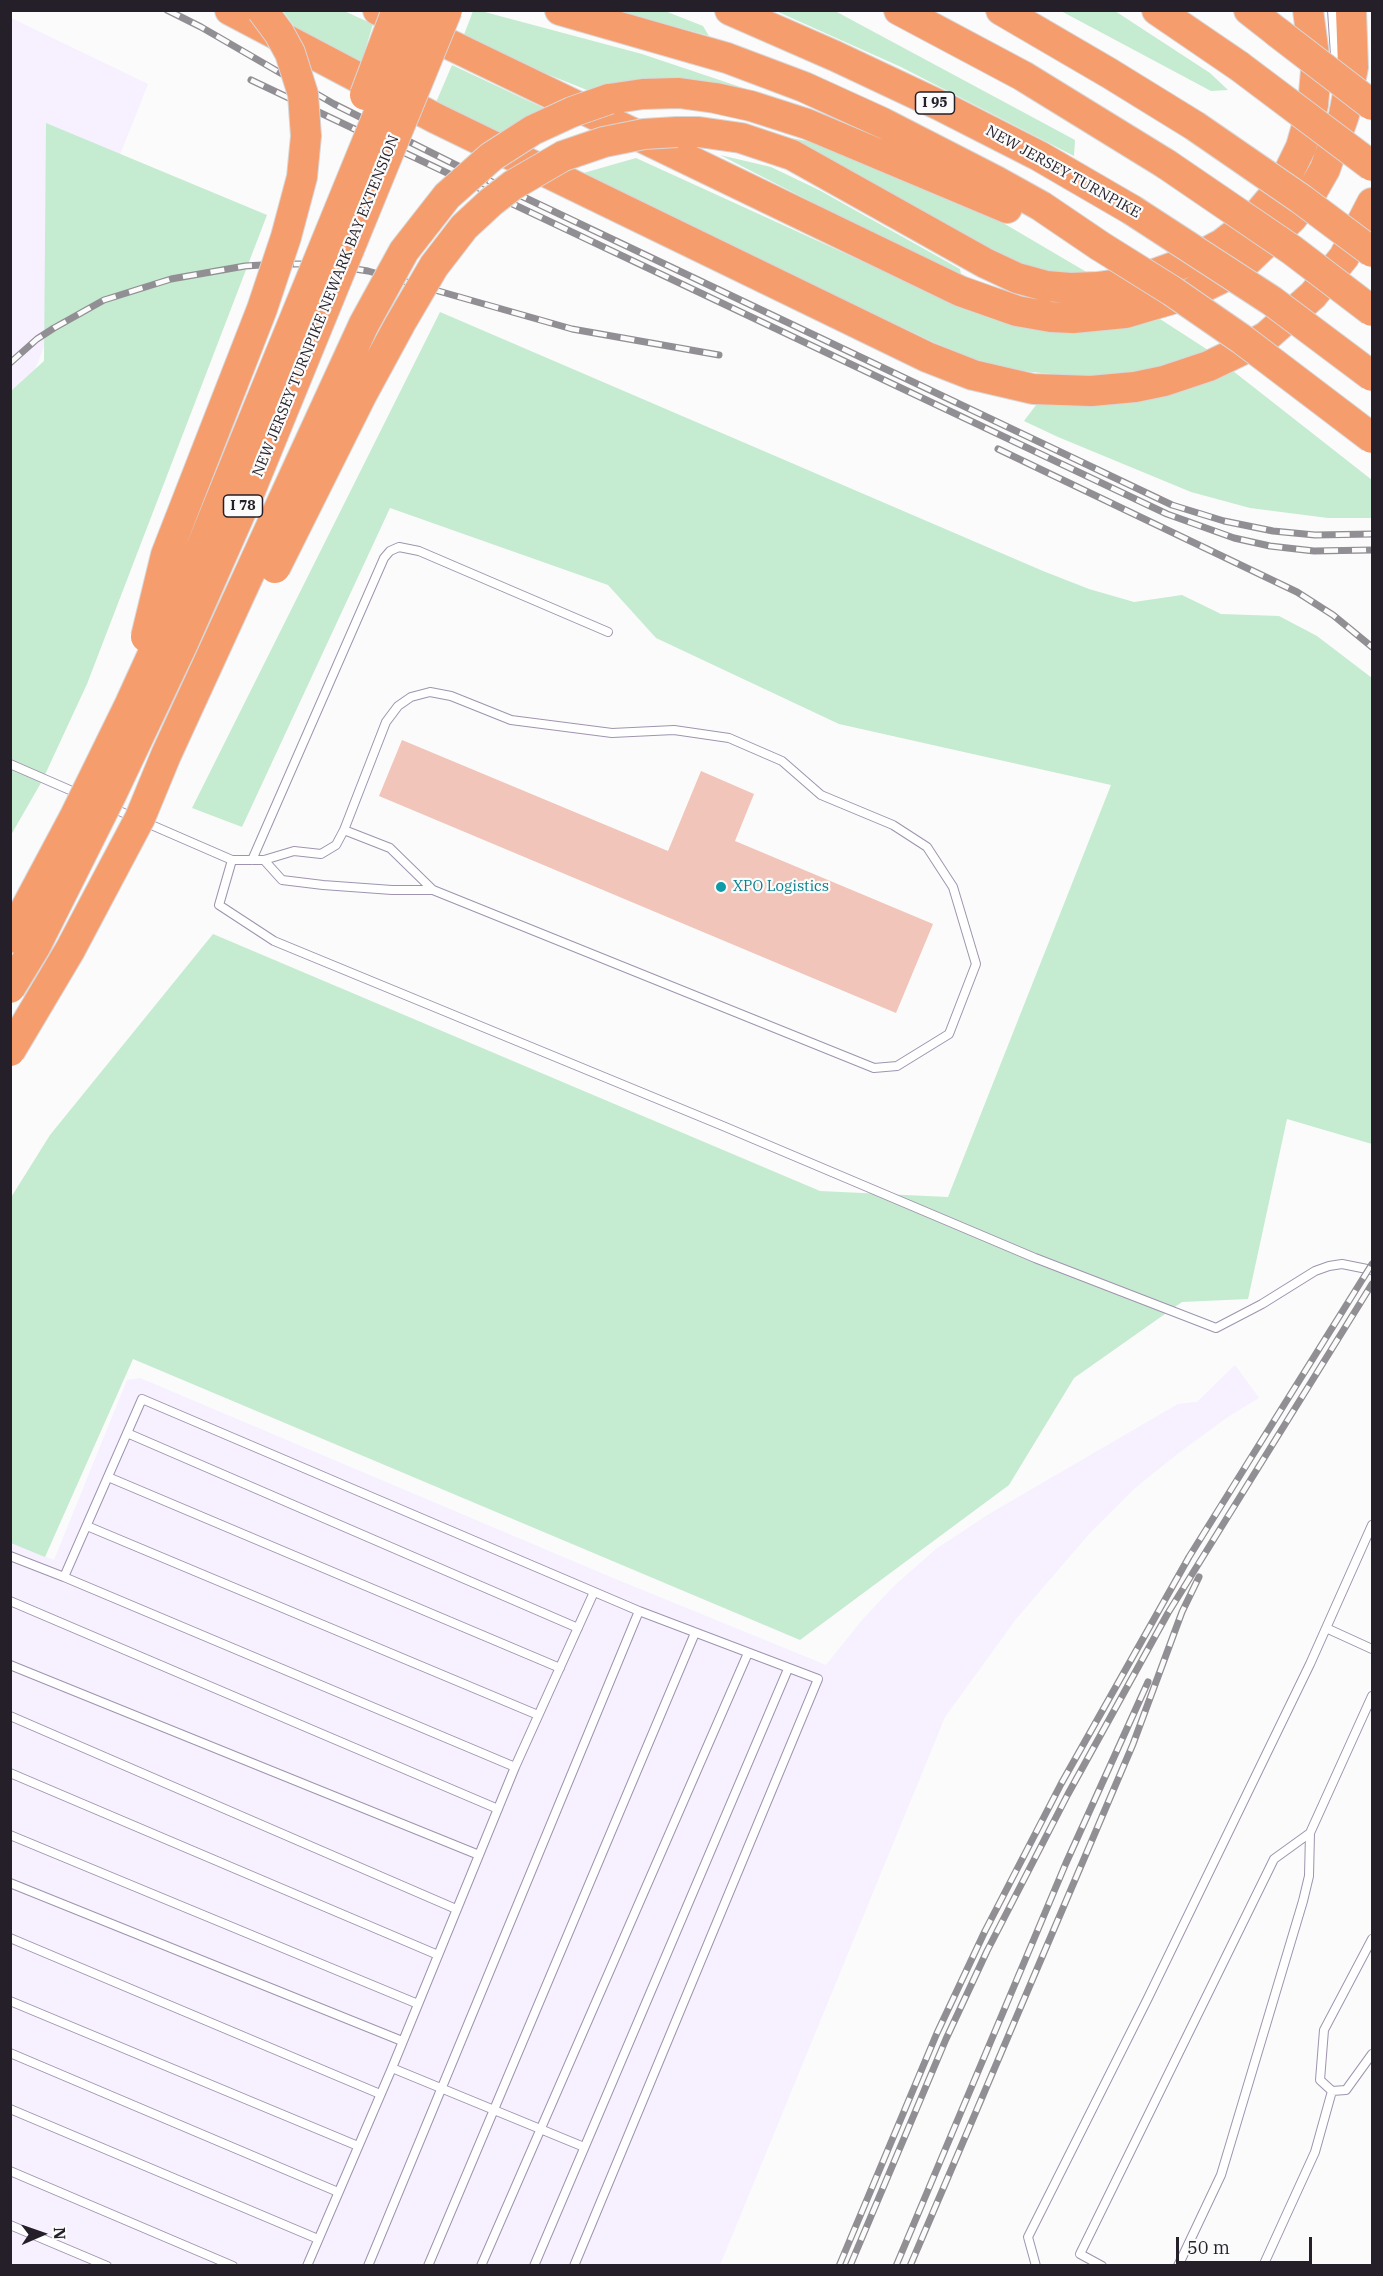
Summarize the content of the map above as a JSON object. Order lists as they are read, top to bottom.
{
  "streets": {
    "highway": [
      "I 95",
      "NEW JERSEY TURNPIKE",
      "NEW JERSEY TURNPIKE NEWARK BAY EXTENSION",
      "I 78"
    ]
  },
  "places": ["XPO Logistics"],
  "scale_bar": "50 m",
  "north": "right"
}
